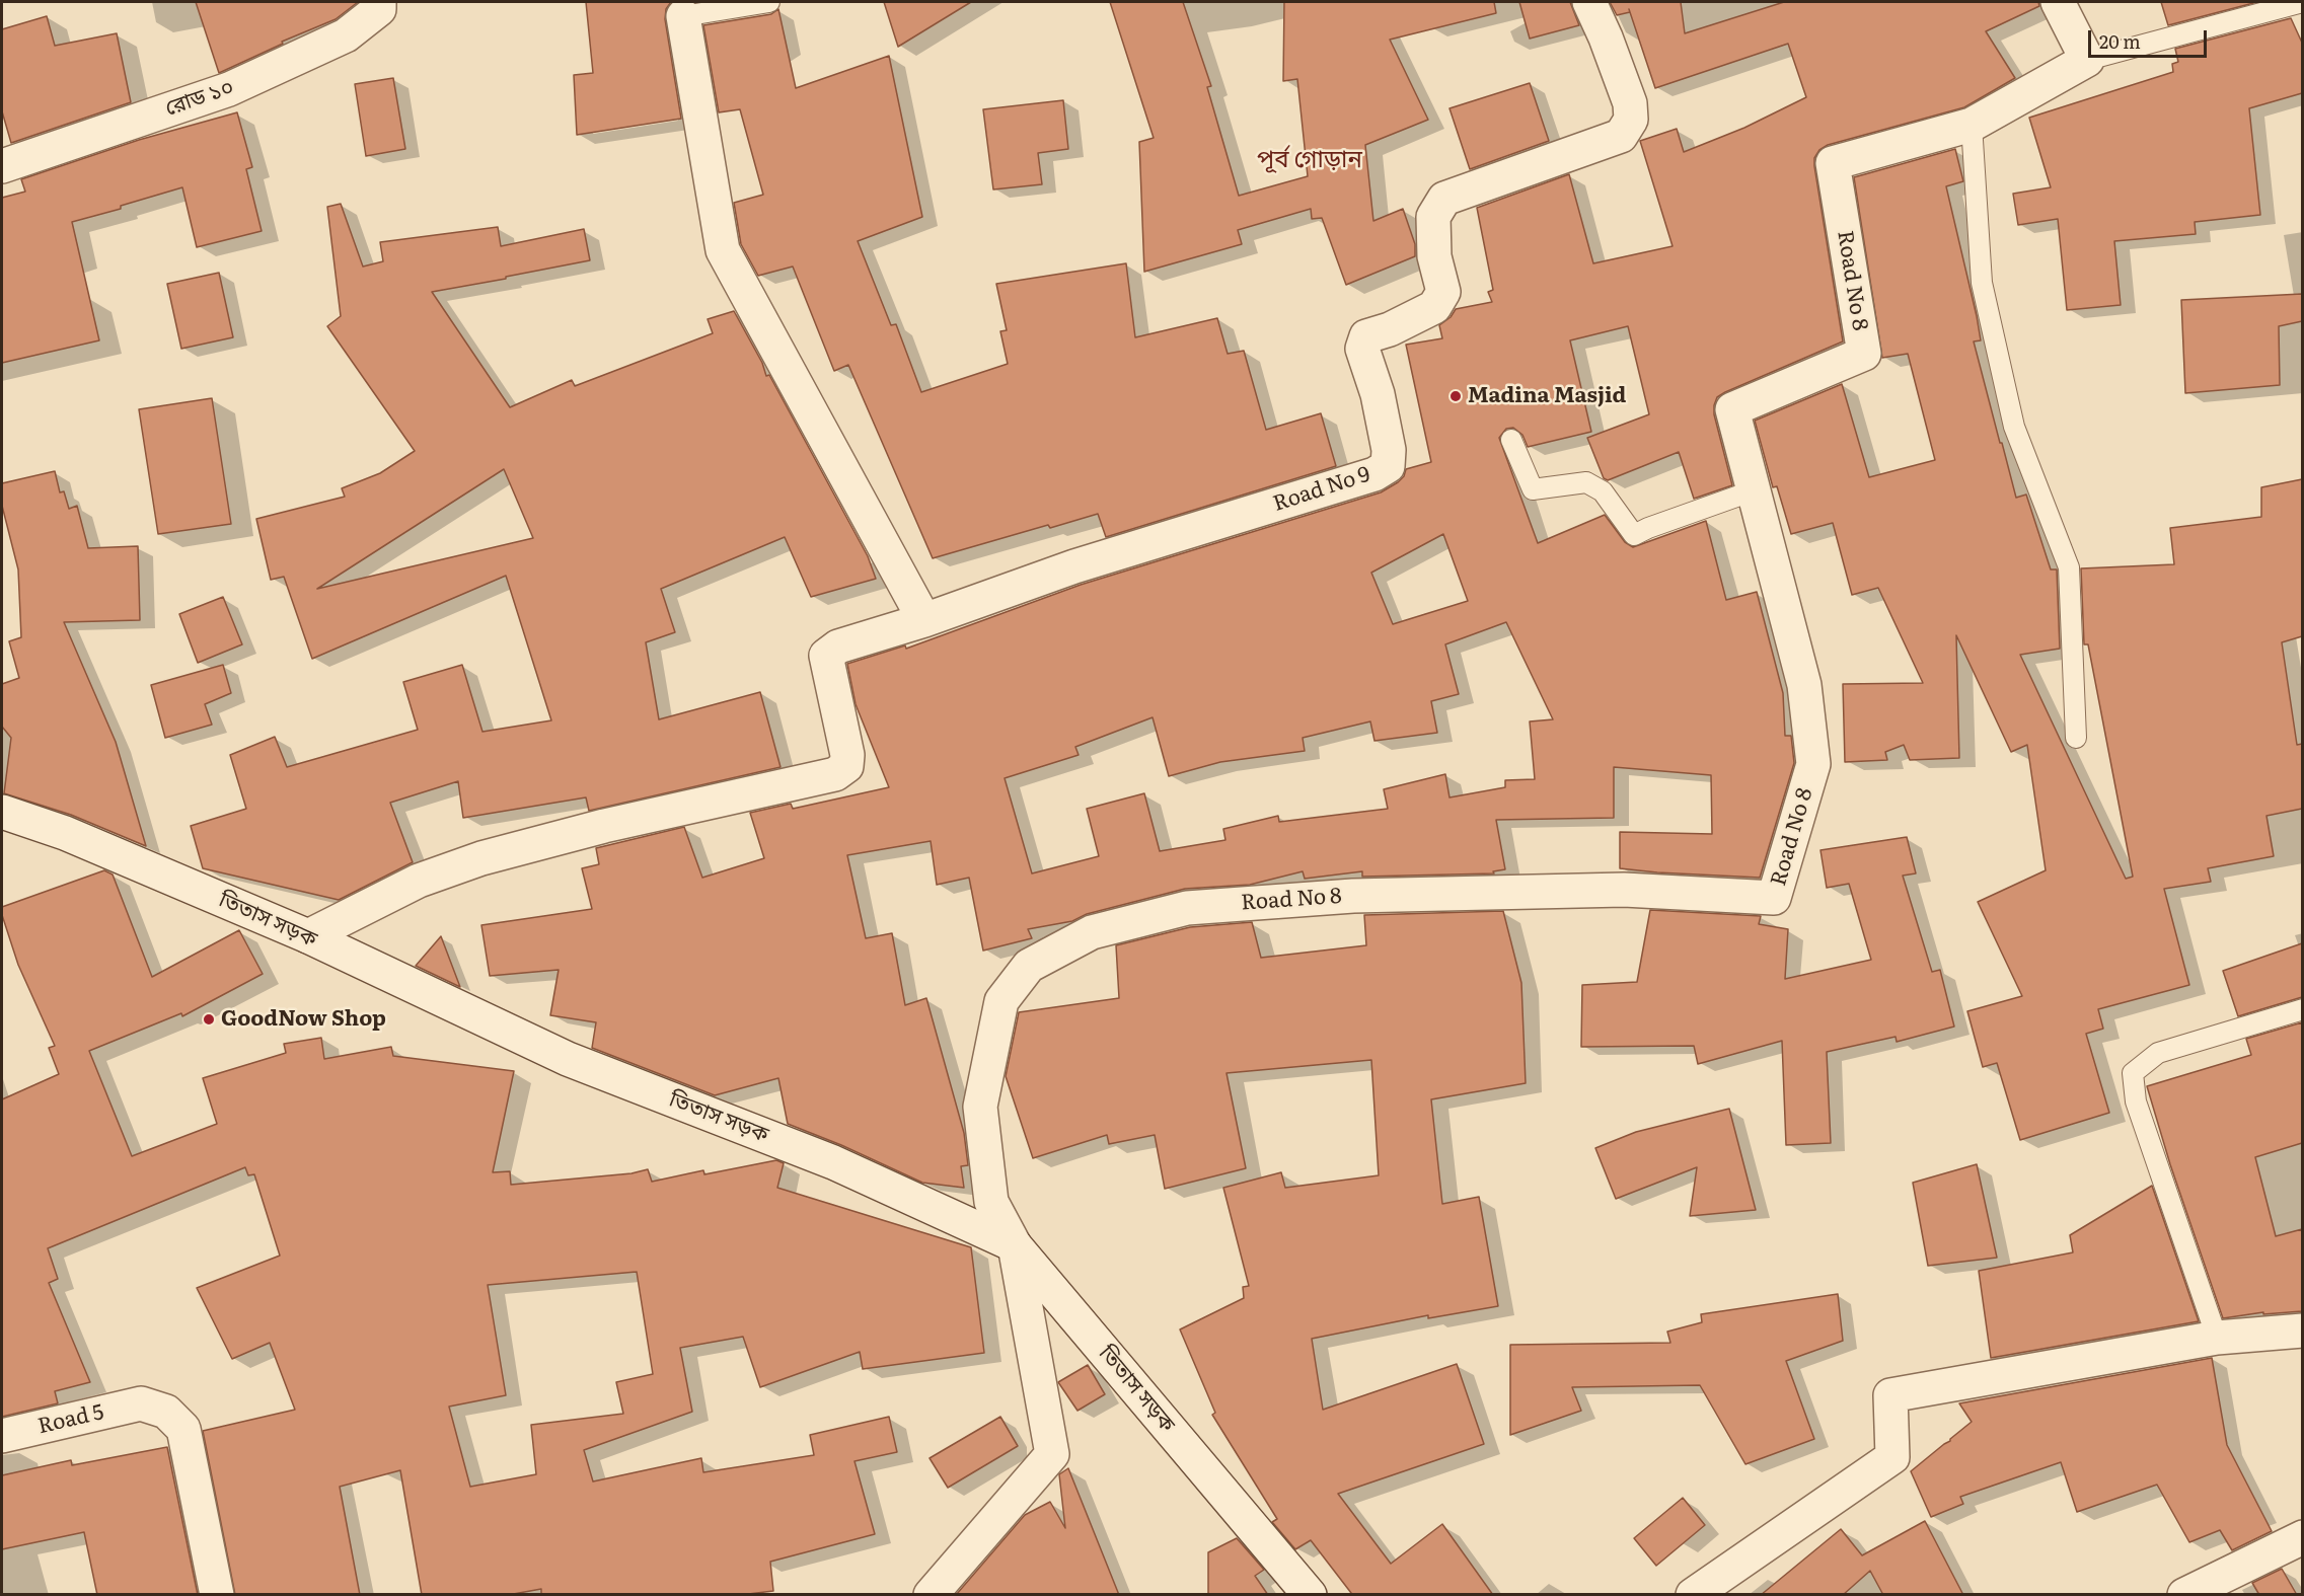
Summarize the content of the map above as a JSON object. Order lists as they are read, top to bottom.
{
  "streets": {
    "street": [
      "রোড ১০",
      "Road No 8",
      "Road No 9",
      "তিতাস সড়ক",
      "Road 5"
    ]
  },
  "crossings": [
    ["Road No 8", "তিতাস সড়ক"],
    ["Road No 9", "তিতাস সড়ক"]
  ],
  "districts": ["পূর্ব গোড়ান"],
  "places": ["Madina Masjid", "GoodNow Shop"],
  "scale_bar": "20 m"
}
